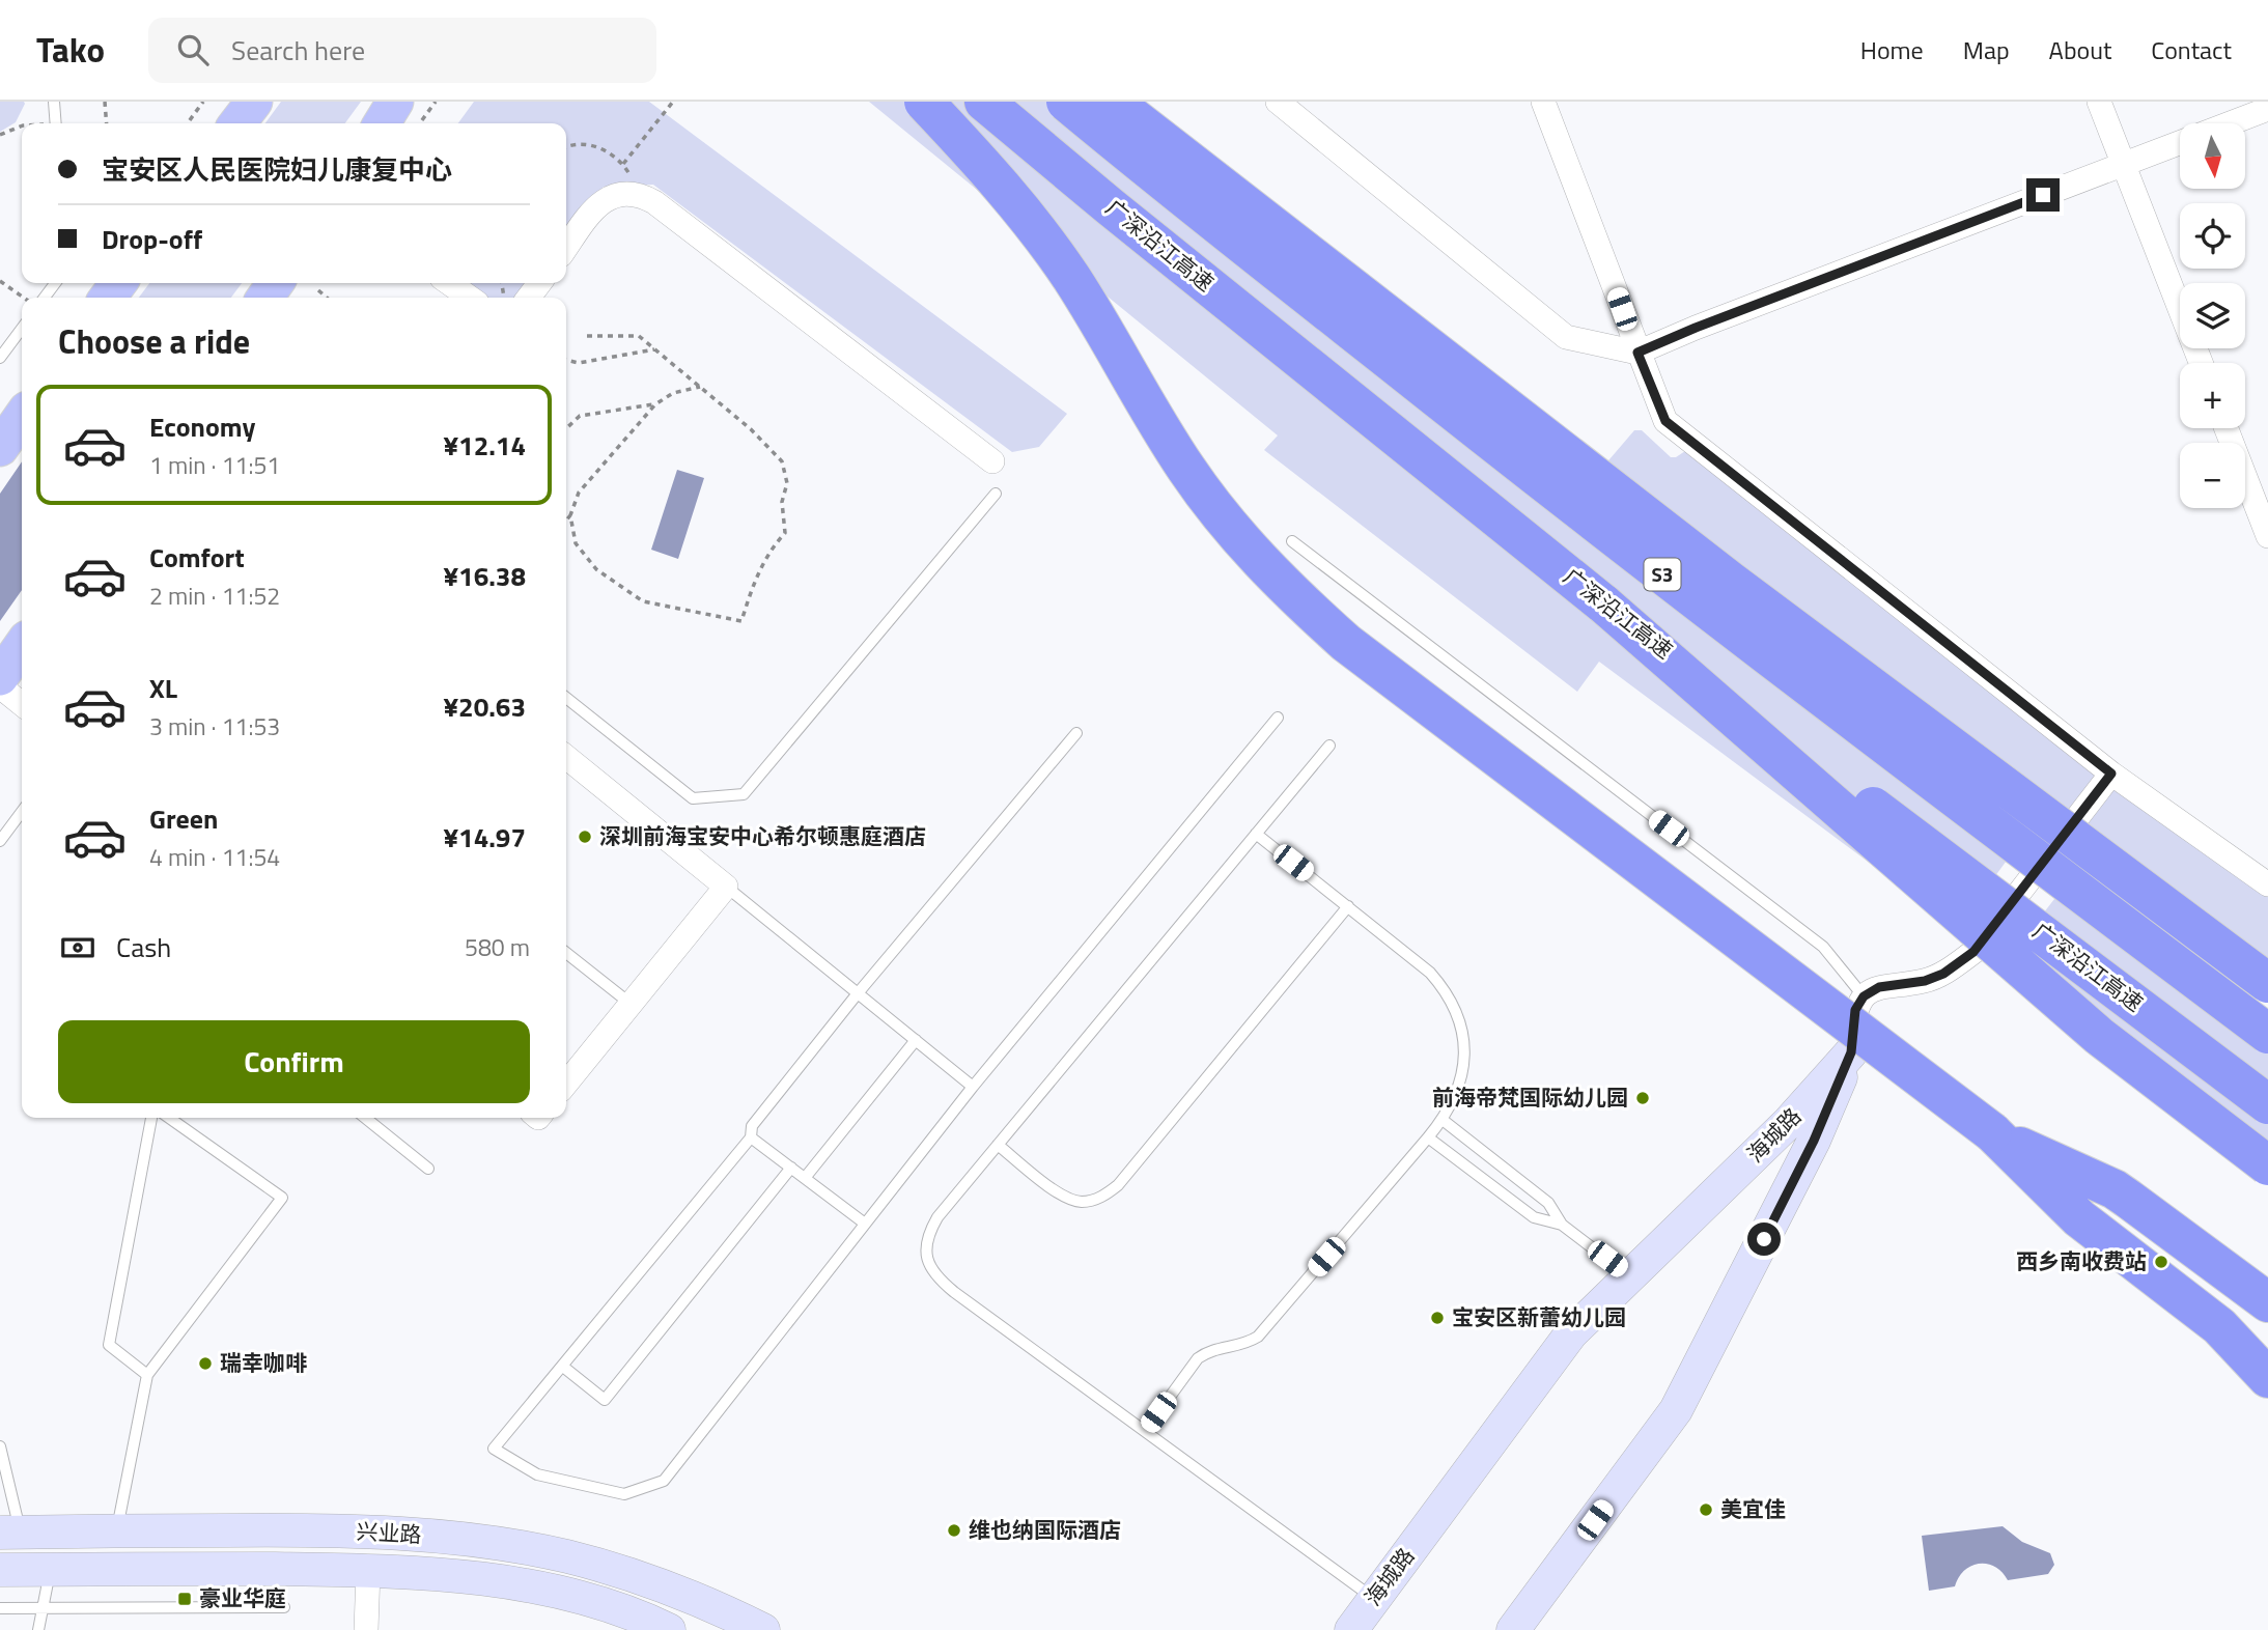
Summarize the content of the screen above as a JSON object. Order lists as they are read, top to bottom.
{
  "streets": {
    "highway": ["广深沿江高速", "S3"],
    "main road": ["海城路", "兴业路"]
  },
  "places": {
    "other": [
      "深圳前海宝安中心希尔顿惠庭酒店",
      "前海帝梵国际幼儿园",
      "西乡南收费站",
      "宝安区新蕾幼儿园",
      "瑞幸咖啡",
      "美宜佳",
      "维也纳国际酒店"
    ],
    "transit": ["豪业华庭"]
  },
  "north": "bottom",
  "page": {
    "header": "Tako",
    "search": "Search here",
    "nav": [
      "Home",
      "Map",
      "About",
      "Contact"
    ],
    "map_buttons": ["+", "−"],
    "banner": ["宝安区人民医院妇儿康复中心", "Drop-off"],
    "heading": "Choose a ride",
    "list": [
      {
        "name": "Economy",
        "note": "1 min · 11:51",
        "value": "¥12.14"
      },
      {
        "name": "Comfort",
        "note": "2 min · 11:52",
        "value": "¥16.38"
      },
      {
        "name": "XL",
        "note": "3 min · 11:53",
        "value": "¥20.63"
      },
      {
        "name": "Green",
        "note": "4 min · 11:54",
        "value": "¥14.97"
      }
    ],
    "pay": ["Cash", "580 m"],
    "buttons": "Confirm"
  }
}
